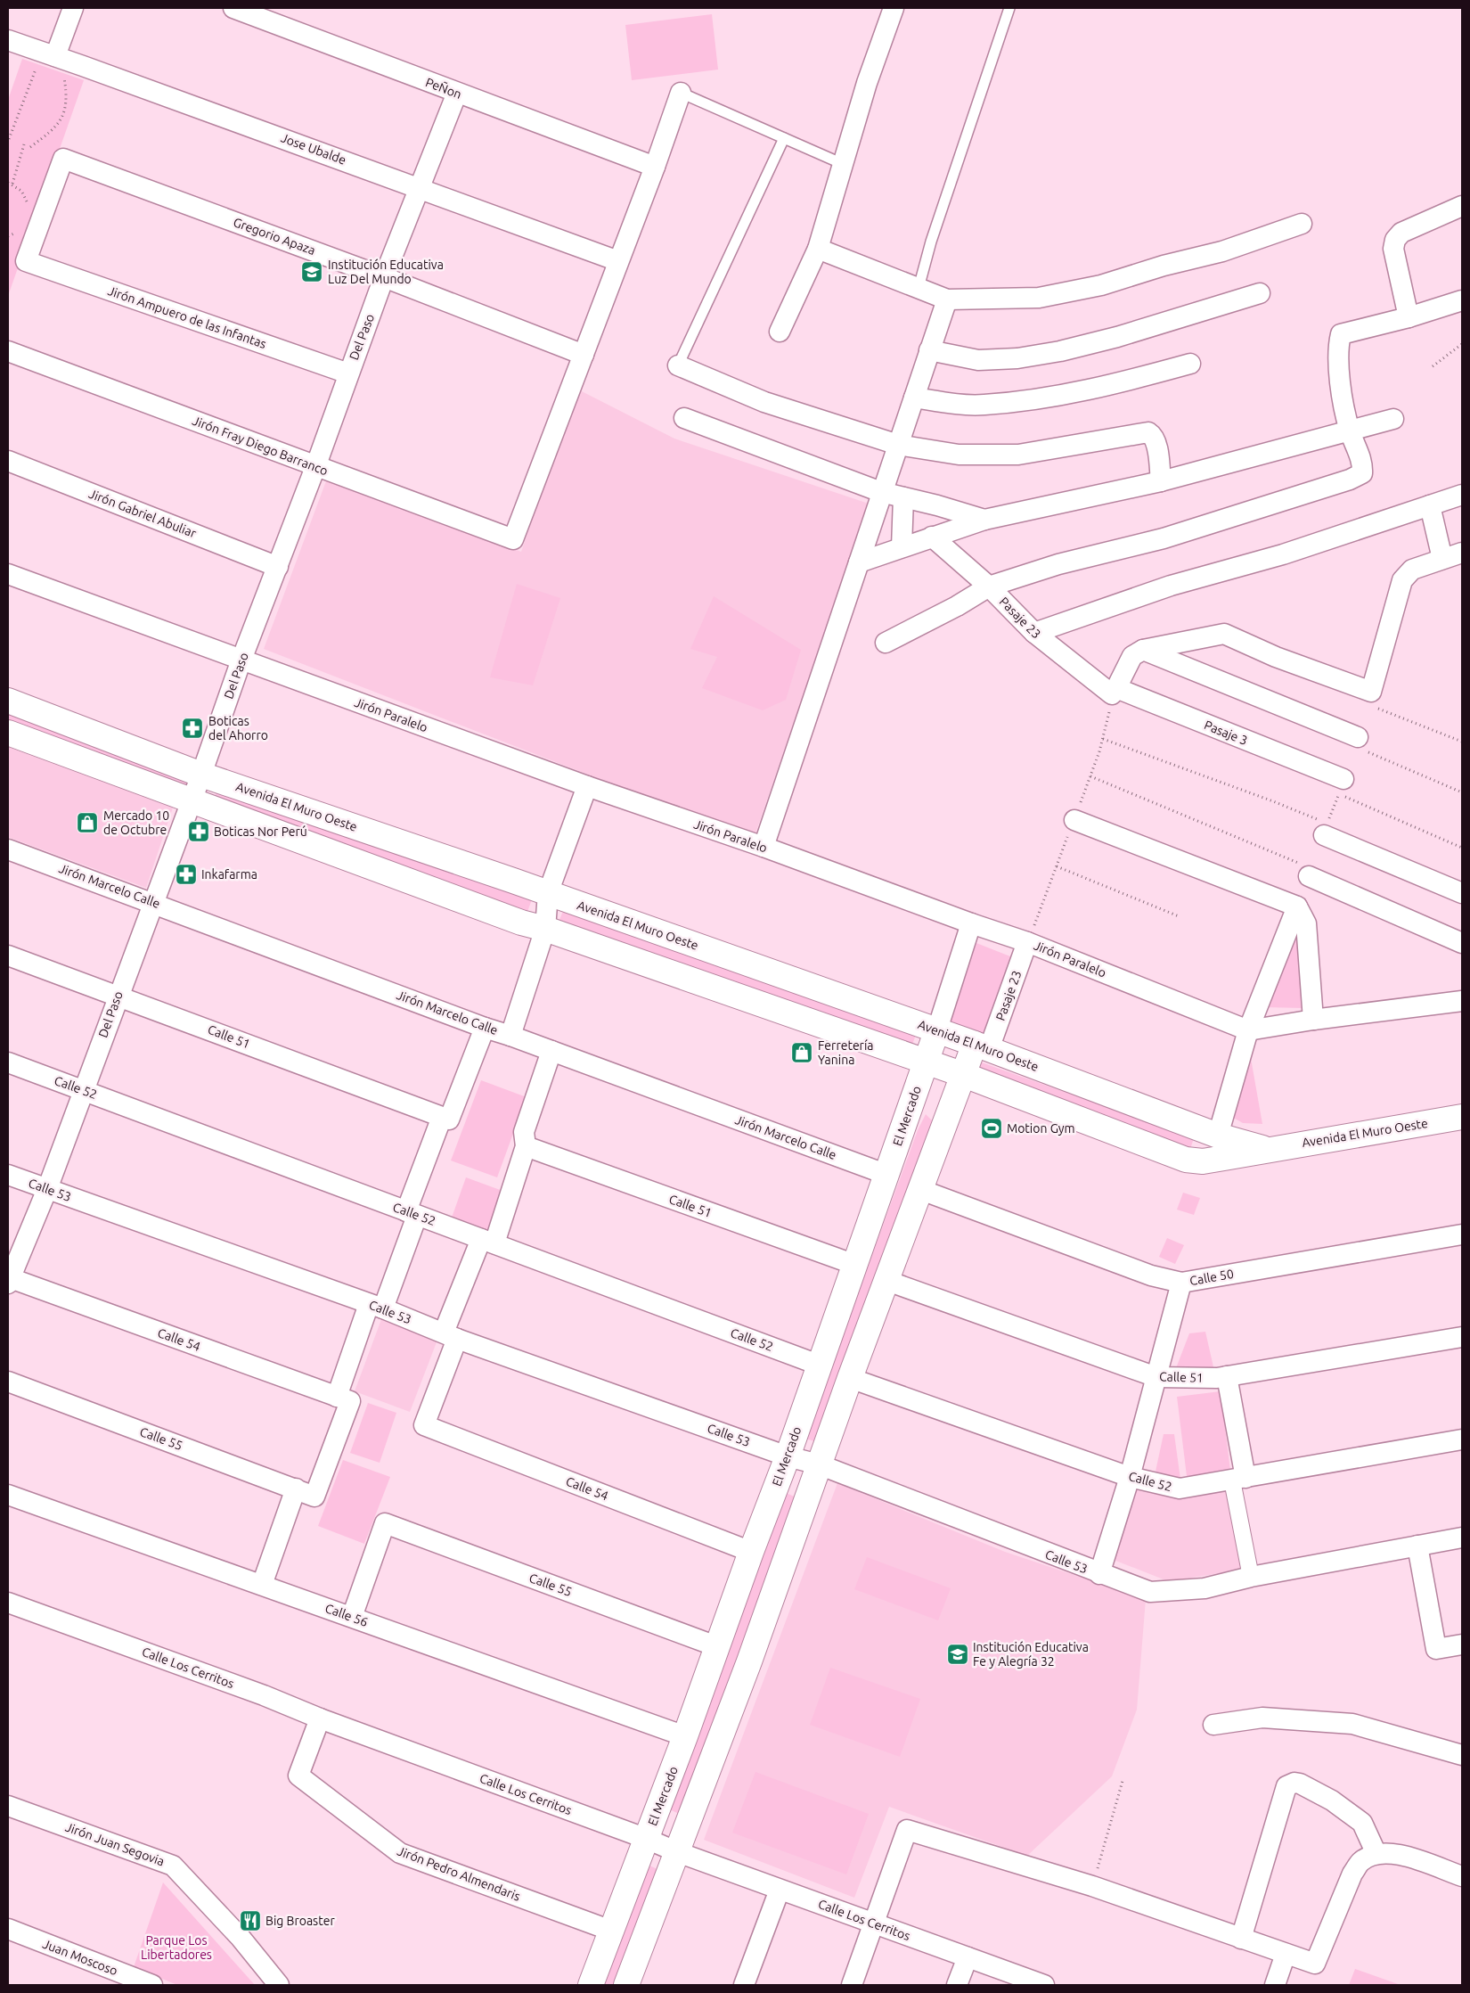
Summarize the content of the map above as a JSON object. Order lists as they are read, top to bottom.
{
  "streets": {
    "main road": ["Avenida El Muro Oeste", "El Mercado"],
    "street": [
      "PeÑon",
      "Jose Ubalde",
      "Gregorio Apaza",
      "Jirón Ampuero de las Infantas",
      "Del Paso",
      "Jirón Fray Diego Barranco",
      "Jirón Gabriel Abuliar",
      "Pasaje 23",
      "Jirón Paralelo",
      "Pasaje 3",
      "Jirón Marcelo Calle",
      "Calle 51",
      "Calle 52",
      "Calle 53",
      "Calle 50",
      "Calle 54",
      "Calle 55",
      "Calle 56",
      "Calle Los Cerritos",
      "Jirón Juan Segovia",
      "Jirón Pedro Almendaris",
      "Juan Moscoso"
    ]
  },
  "crossings": [
    ["PeÑon", "Del Paso"],
    ["Jose Ubalde", "Del Paso"],
    ["Gregorio Apaza", "Jirón Ampuero de las Infantas"],
    ["Gregorio Apaza", "Del Paso"],
    ["Gregorio Apaza", "Jirón Fray Diego Barranco"],
    ["Jirón Ampuero de las Infantas", "Del Paso"],
    ["Del Paso", "Jirón Fray Diego Barranco"],
    ["Del Paso", "Jirón Gabriel Abuliar"],
    ["Del Paso", "Jirón Paralelo"],
    ["Del Paso", "Avenida El Muro Oeste"],
    ["Del Paso", "Jirón Marcelo Calle"],
    ["Del Paso", "Calle 51"],
    ["Del Paso", "Calle 52"],
    ["Del Paso", "Calle 53"],
    ["Del Paso", "Calle 54"],
    ["Pasaje 23", "Jirón Paralelo"],
    ["Pasaje 23", "Pasaje 3"],
    ["Pasaje 23", "Avenida El Muro Oeste"],
    ["Jirón Paralelo", "El Mercado"],
    ["Avenida El Muro Oeste", "El Mercado"],
    ["Jirón Marcelo Calle", "El Mercado"],
    ["Calle 51", "El Mercado"],
    ["Calle 52", "El Mercado"],
    ["El Mercado", "Calle 53"],
    ["El Mercado", "Calle 54"],
    ["El Mercado", "Calle 55"],
    ["El Mercado", "Calle 56"],
    ["El Mercado", "Calle Los Cerritos"],
    ["El Mercado", "Jirón Pedro Almendaris"],
    ["Calle 53", "Calle 54"],
    ["Calle 54", "Calle 55"],
    ["Calle 55", "Calle 56"],
    ["Calle Los Cerritos", "Jirón Pedro Almendaris"]
  ],
  "parks": ["Parque Los Libertadores"],
  "places": {
    "school or university": ["Institución Educativa Luz Del Mundo", "Institución Educativa Fe y Alegría 32"],
    "pharmacy": ["Boticas del Ahorro", "Boticas Nor Perú", "Inkafarma"],
    "shop": ["Mercado 10 de Octubre", "Ferretería Yanina"],
    "sports": ["Motion Gym"],
    "restaurant": ["Big Broaster"]
  }
}
